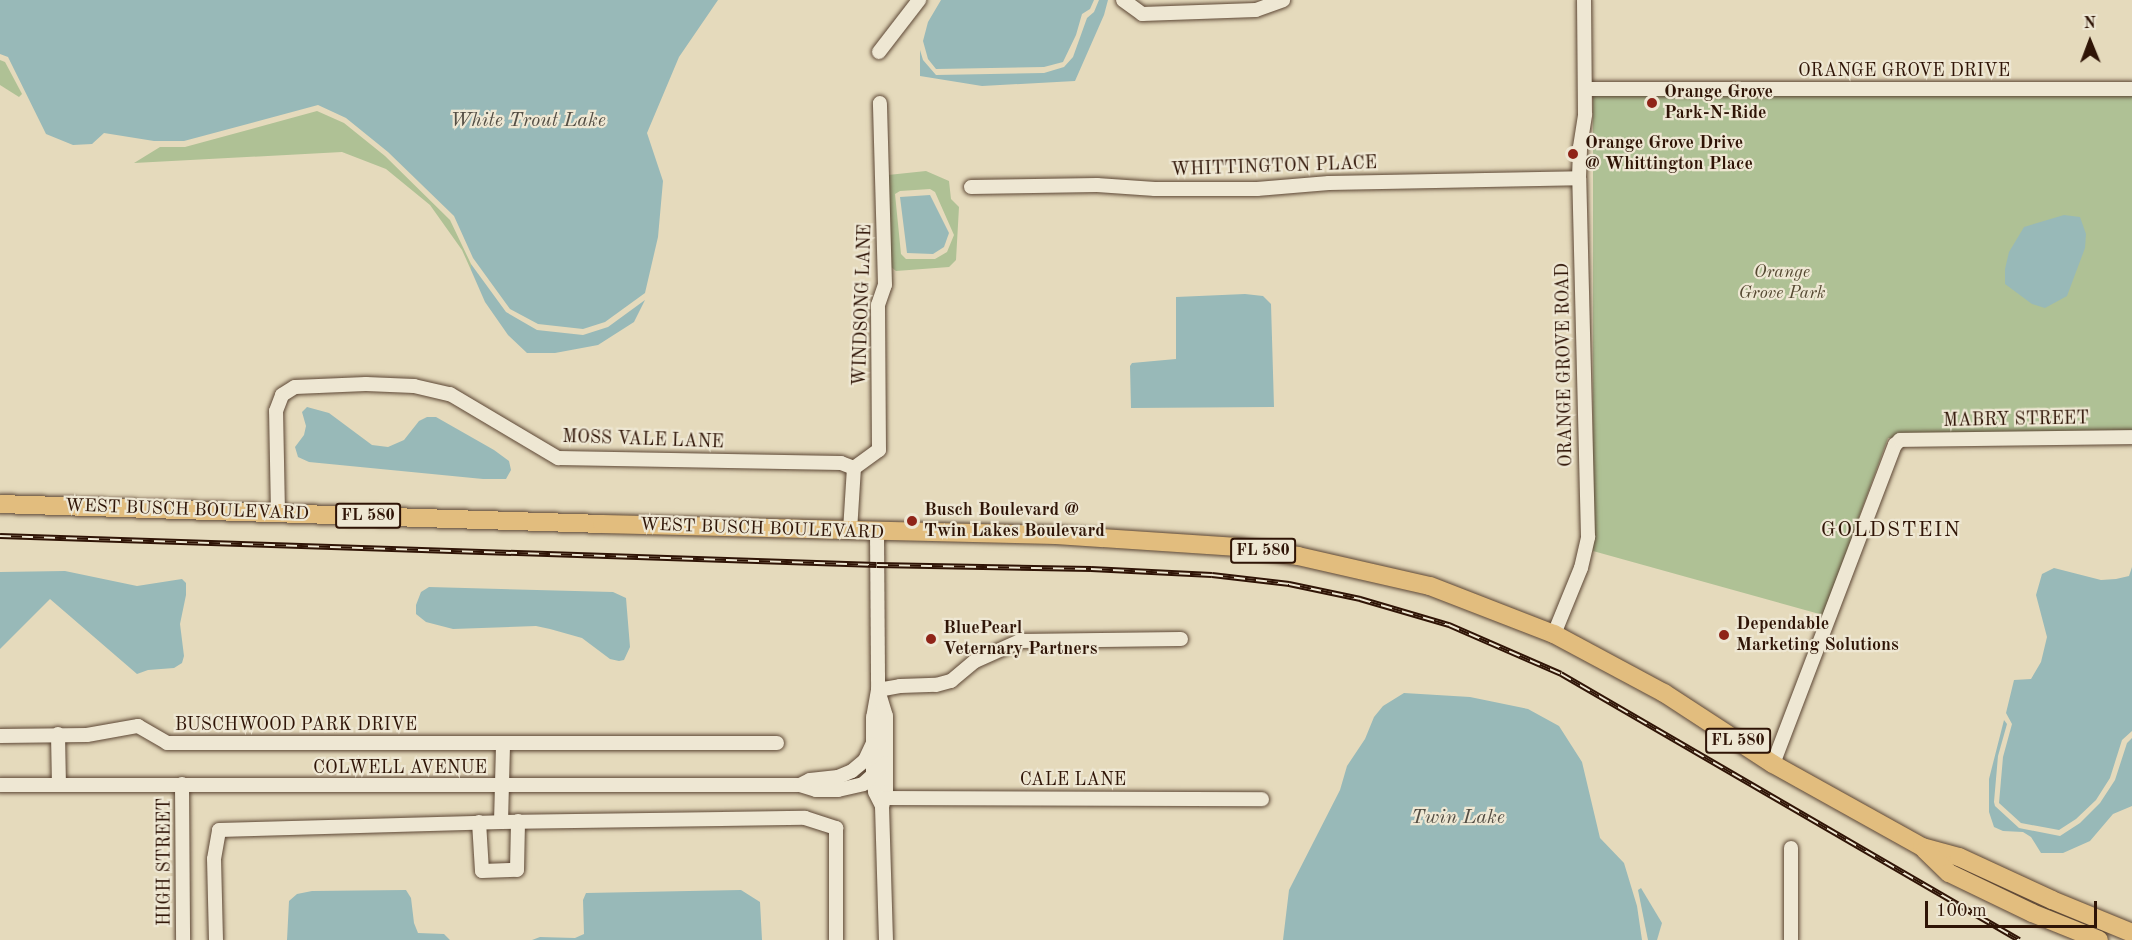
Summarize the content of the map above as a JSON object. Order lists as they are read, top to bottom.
{
  "streets": {
    "main road": ["WEST BUSCH BOULEVARD", "FL 580"],
    "street": [
      "ORANGE GROVE DRIVE",
      "WHITTINGTON PLACE",
      "WINDSONG LANE",
      "ORANGE GROVE ROAD",
      "MABRY STREET",
      "MOSS VALE LANE",
      "BUSCHWOOD PARK DRIVE",
      "COLWELL AVENUE",
      "CALE LANE",
      "HIGH STREET"
    ]
  },
  "crossings": [
    ["ORANGE GROVE DRIVE", "ORANGE GROVE ROAD"],
    ["WHITTINGTON PLACE", "ORANGE GROVE ROAD"],
    ["WINDSONG LANE", "MOSS VALE LANE"],
    ["ORANGE GROVE ROAD", "WEST BUSCH BOULEVARD"],
    ["MABRY STREET", "WEST BUSCH BOULEVARD"],
    ["MOSS VALE LANE", "WEST BUSCH BOULEVARD"],
    ["COLWELL AVENUE", "HIGH STREET"]
  ],
  "districts": ["GOLDSTEIN"],
  "water": ["White Trout Lake", "Twin Lake"],
  "parks": ["Orange Grove Park"],
  "places": [
    "Orange Grove Park-N-Ride",
    "Orange Grove Drive @ Whittington Place",
    "Busch Boulevard @ Twin Lakes Boulevard",
    "Dependable Marketing Solutions",
    "BluePearl Veternary Partners"
  ],
  "scale_bar": "100 m",
  "north": "top"
}
